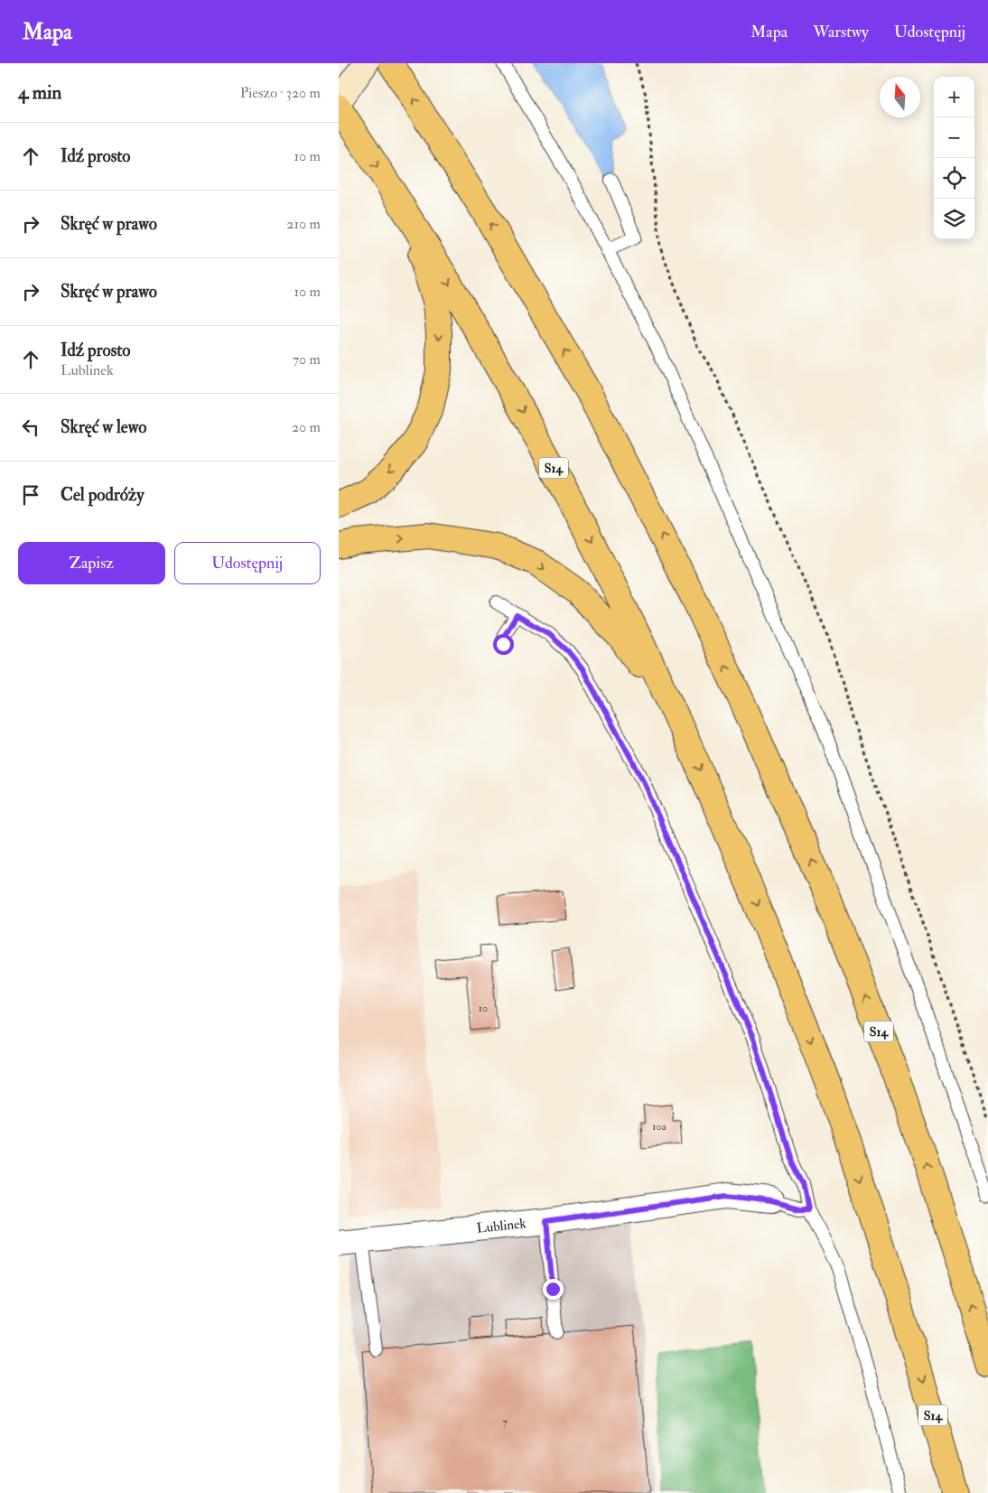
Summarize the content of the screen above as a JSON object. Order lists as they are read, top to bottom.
{
  "streets": {
    "highway": ["S14"],
    "street": ["Lublinek"]
  },
  "house_numbers": ["10", "10a", "7"],
  "north": "top",
  "page": {
    "header": "Mapa",
    "nav": ["Mapa", "Warstwy", "Udostępnij"],
    "heading": ["4 min", "Pieszo · 320 m"],
    "map_buttons": ["+", "−"],
    "list": [
      ["Idź prosto", "10 m"],
      ["Skręć w prawo", "210 m"],
      ["Skręć w prawo", "10 m"],
      ["Idź prosto", "Lublinek", "70 m"],
      ["Skręć w lewo", "20 m"],
      "Cel podróży"
    ],
    "buttons": ["Zapisz", "Udostępnij"]
  }
}
